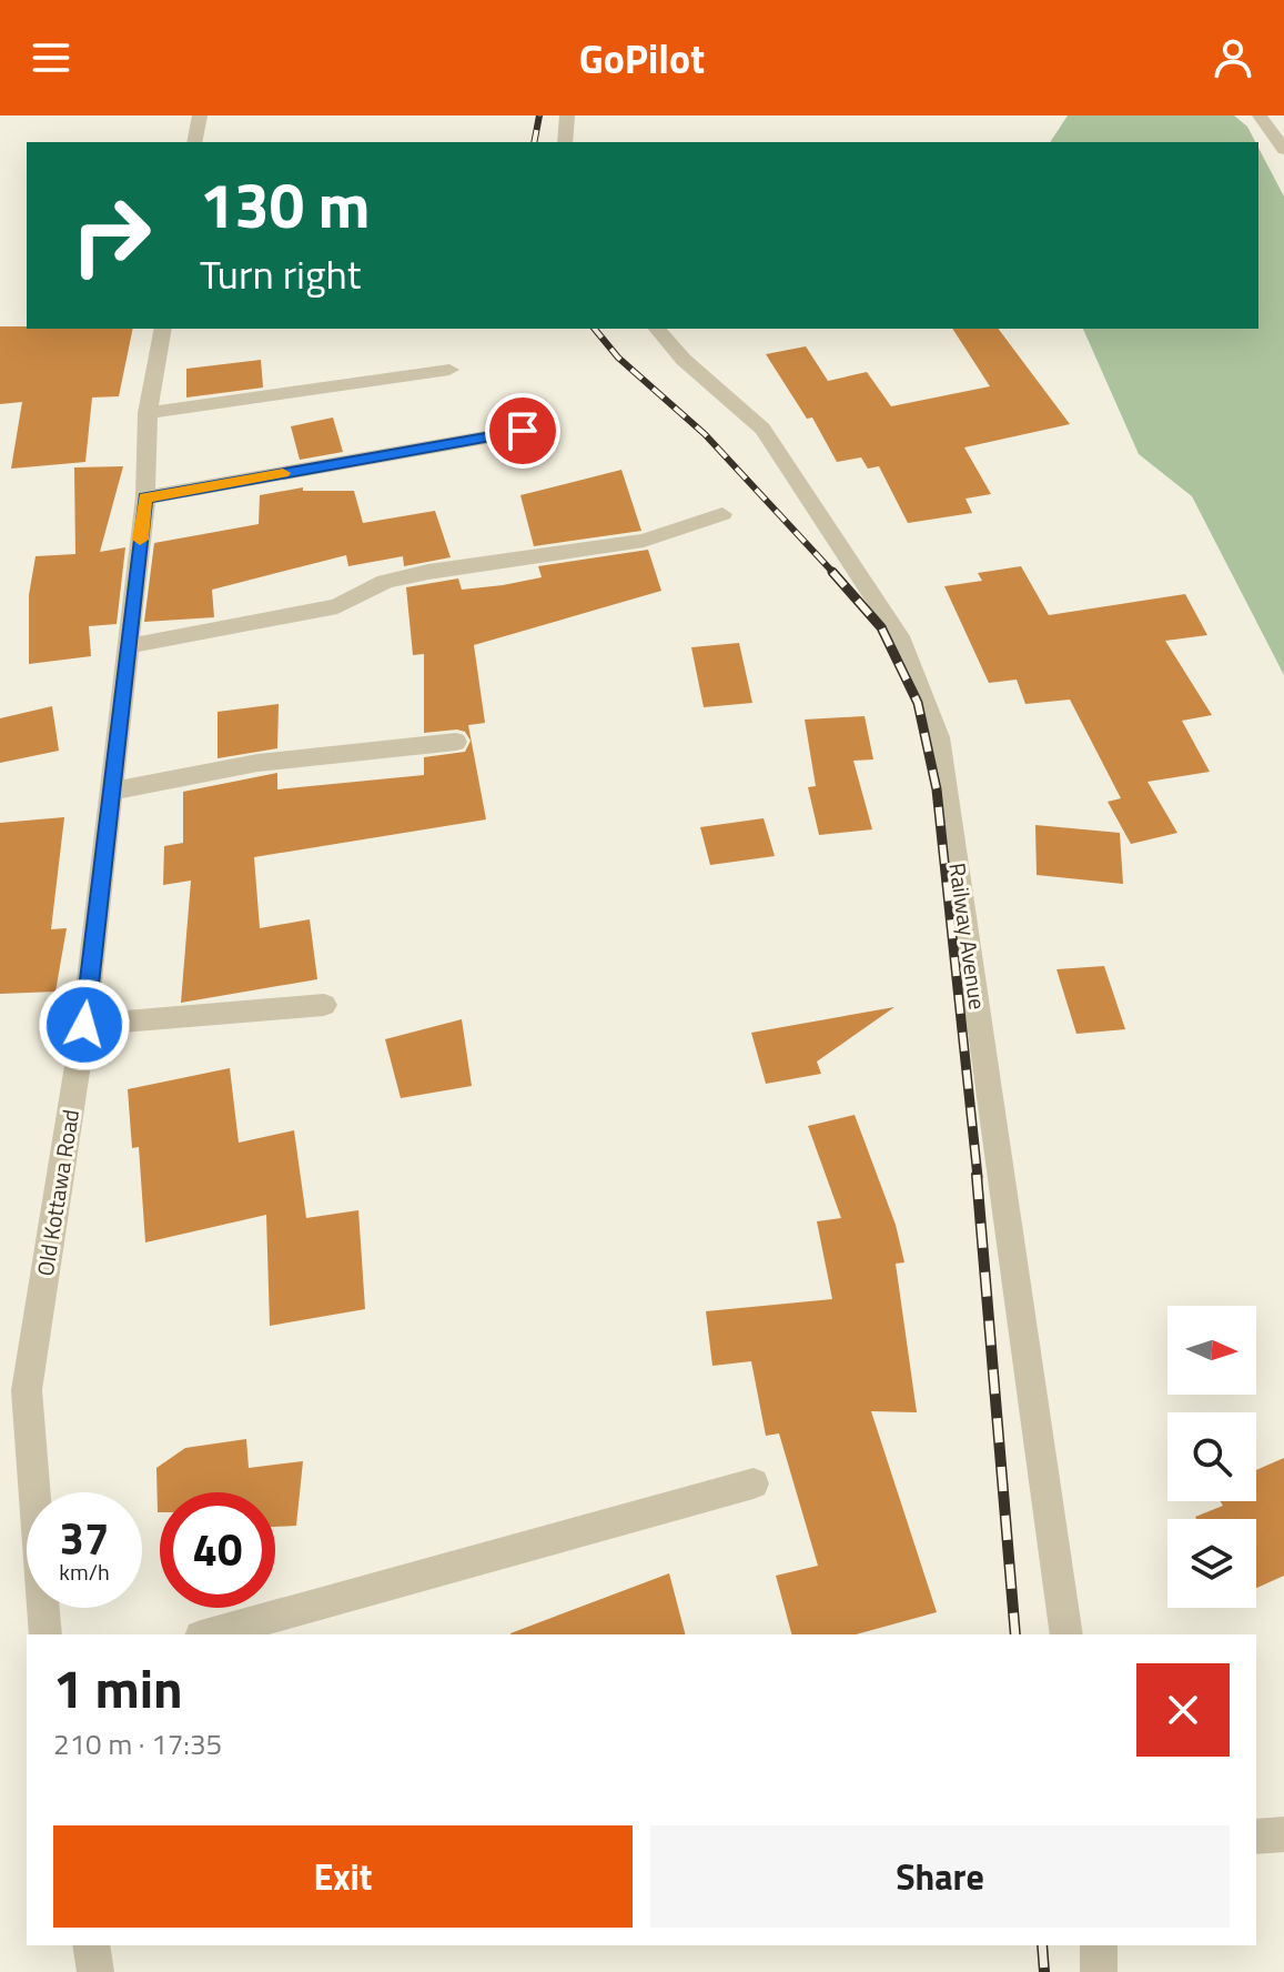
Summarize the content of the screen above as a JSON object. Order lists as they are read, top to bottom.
{
  "streets": {
    "street": ["Railway Avenue", "Old Kottawa Road"]
  },
  "north": "right",
  "page": {
    "header": "GoPilot",
    "turn": ["130 m", "Turn right"],
    "speed": "37 km/h",
    "limit": "40",
    "heading": ["1 min", "210 m · 17:35"],
    "buttons": ["Exit", "Share"]
  }
}
